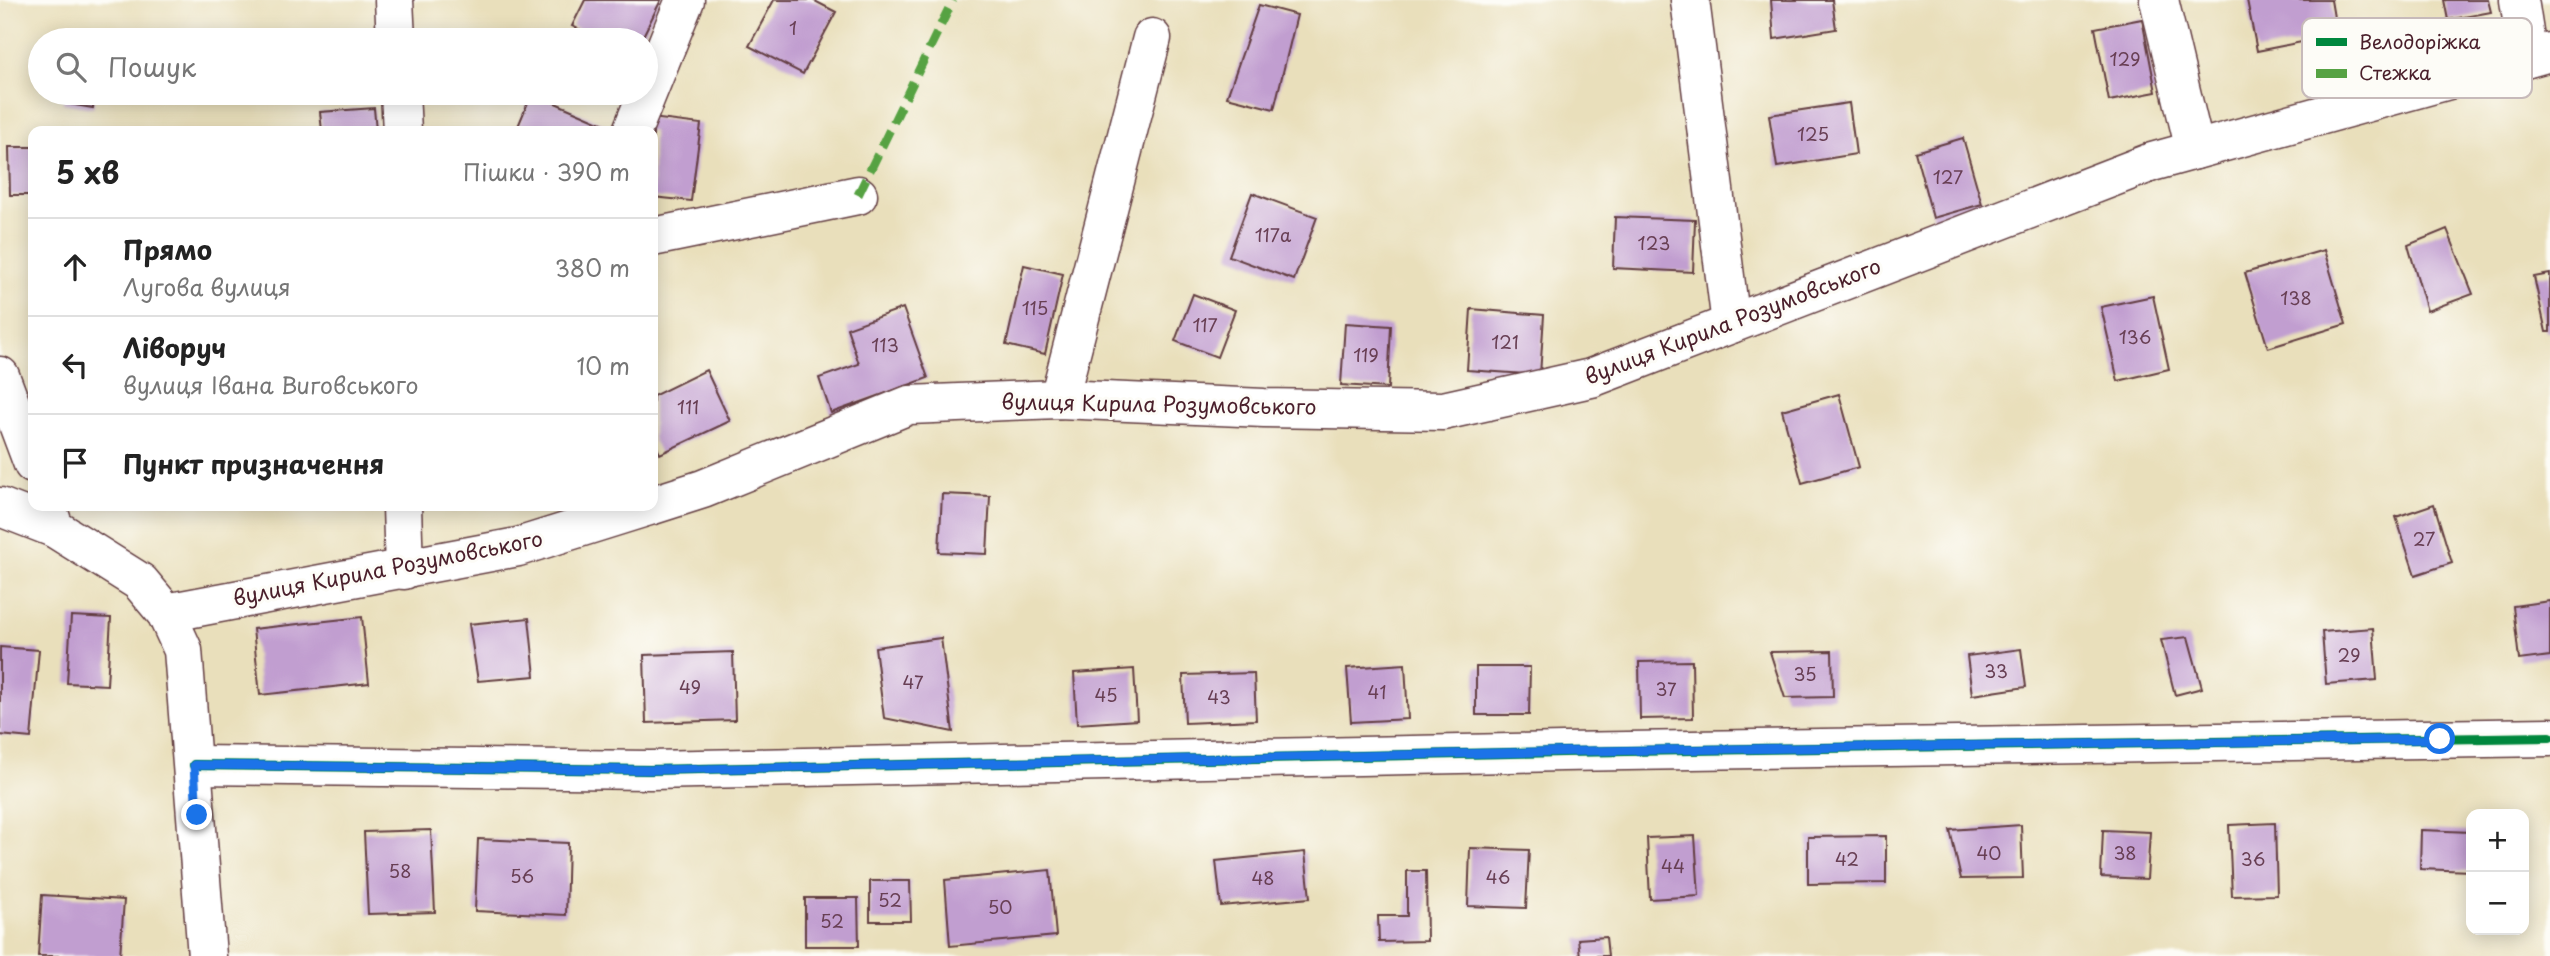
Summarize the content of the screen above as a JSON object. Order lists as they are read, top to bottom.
{
  "streets": {
    "street": ["вулиця Кирила Розумовського"]
  },
  "house_numbers": [
    "1",
    "129",
    "125",
    "127",
    "117а",
    "123",
    "138",
    "115",
    "117",
    "136",
    "121",
    "113",
    "119",
    "111",
    "27",
    "29",
    "33",
    "35",
    "47",
    "49",
    "37",
    "41",
    "45",
    "43",
    "40",
    "38",
    "42",
    "36",
    "44",
    "58",
    "56",
    "46",
    "48",
    "52",
    "50",
    "52"
  ],
  "legend": ["Велодоріжка", "Стежка"],
  "page": {
    "search": "Пошук",
    "heading": ["5 хв", "Пішки · 390 m"],
    "list": [
      ["Прямо", "Лугова вулиця", "380 m"],
      ["Ліворуч", "вулиця Івана Виговського", "10 m"],
      "Пункт призначення"
    ],
    "map_buttons": ["+", "−"]
  }
}
